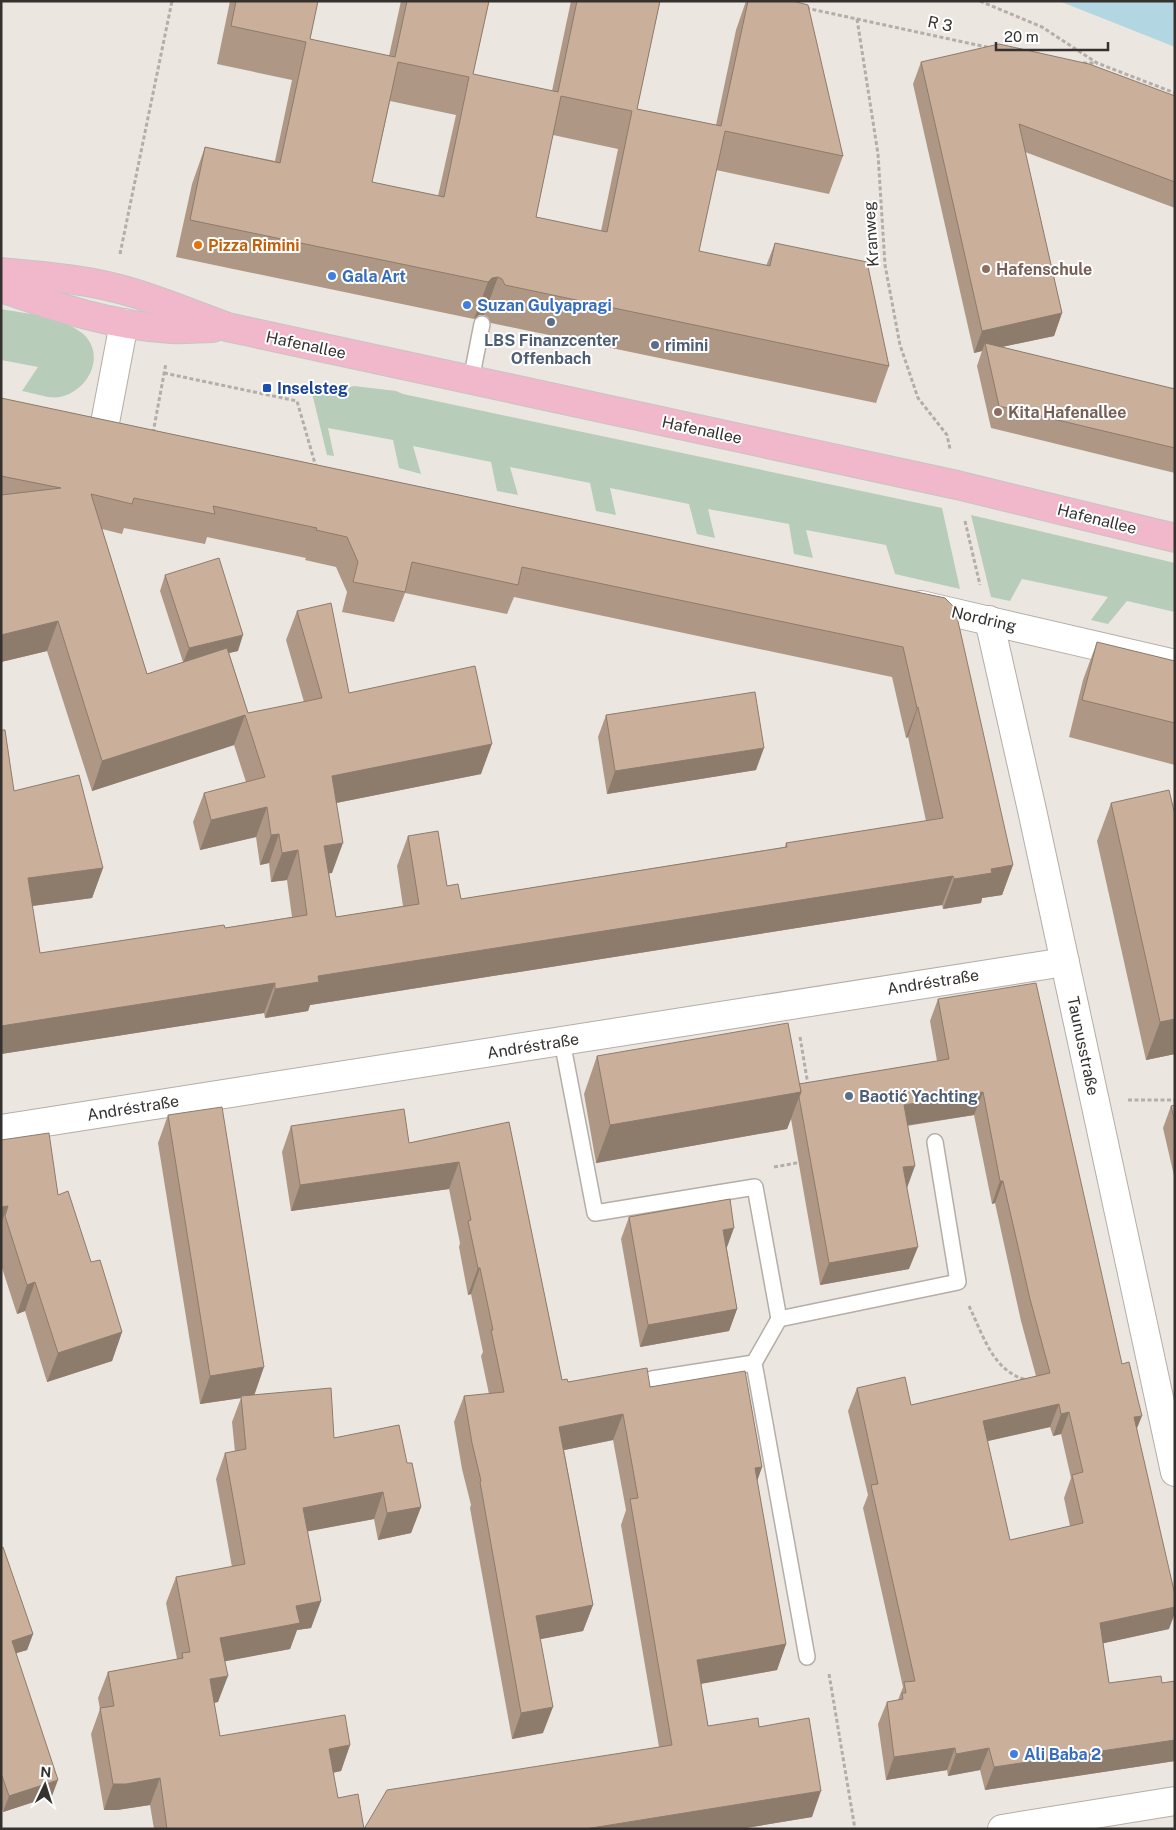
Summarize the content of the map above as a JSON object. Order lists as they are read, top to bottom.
{
  "streets": {
    "main road": ["Hafenallee"],
    "street": ["Nordring", "Andréstraße", "Taunusstraße"],
    "path": ["R 3", "Kranweg"]
  },
  "crossings": [
    ["R 3", "Kranweg"],
    ["Nordring", "Taunusstraße"],
    ["Andréstraße", "Taunusstraße"]
  ],
  "places": {
    "other": [
      "Pizza Rimini",
      "Hafenschule",
      "Gala Art",
      "Suzan Gulyapragi",
      "LBS Finanzcenter Offenbach",
      "rimini",
      "Kita Hafenallee",
      "Baotić Yachting",
      "Ali Baba 2"
    ],
    "transit": ["Inselsteg"]
  },
  "scale_bar": "20 m",
  "north": "top"
}
